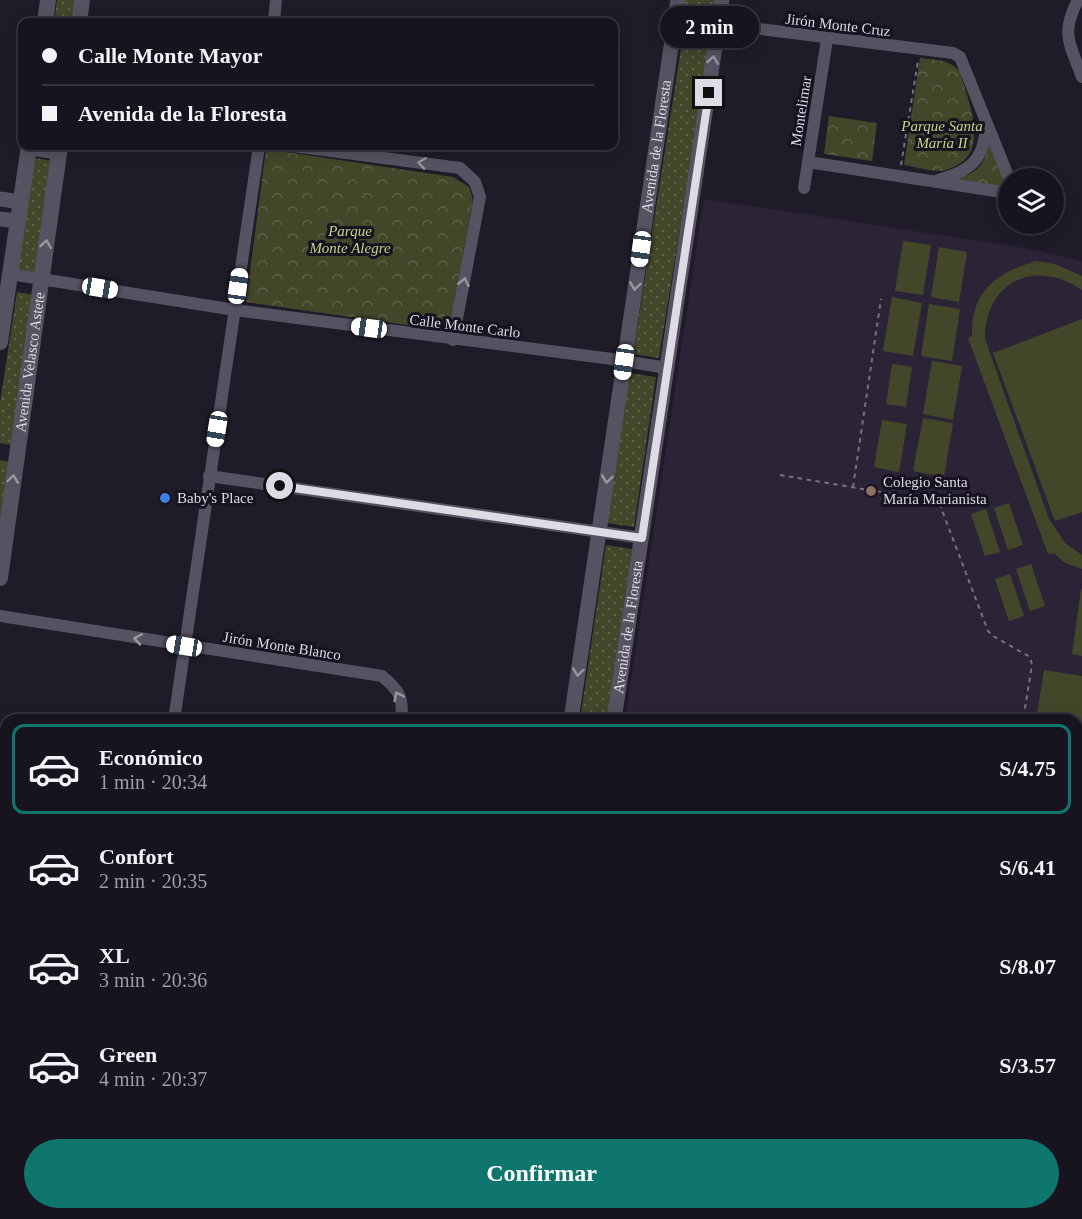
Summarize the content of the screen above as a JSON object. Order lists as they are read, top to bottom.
{
  "streets": {
    "main road": ["Avenida Velasco Astete"],
    "street": [
      "Jirón Monte Cruz",
      "Montelimar",
      "Avenida de la Floresta",
      "Calle Monte Carlo",
      "Jirón Monte Blanco"
    ]
  },
  "crossings": [
    ["Jirón Monte Cruz", "Montelimar"],
    ["Jirón Monte Cruz", "Avenida de la Floresta"],
    ["Avenida de la Floresta", "Calle Monte Carlo"],
    ["Calle Monte Carlo", "Avenida Velasco Astete"]
  ],
  "one_way": ["Jirón Monte Blanco"],
  "parks": ["Parque Santa María II", "Parque Monte Alegre"],
  "places": ["Colegio Santa María Marianista", "Baby's Place"],
  "page": {
    "bubble": "2 min",
    "banner": ["Calle Monte Mayor", "Avenida de la Floresta"],
    "list": [
      {
        "name": "Económico",
        "note": "1 min · 20:34",
        "value": "S/4.75"
      },
      {
        "name": "Confort",
        "note": "2 min · 20:35",
        "value": "S/6.41"
      },
      {
        "name": "XL",
        "note": "3 min · 20:36",
        "value": "S/8.07"
      },
      {
        "name": "Green",
        "note": "4 min · 20:37",
        "value": "S/3.57"
      }
    ],
    "buttons": "Confirmar"
  }
}
